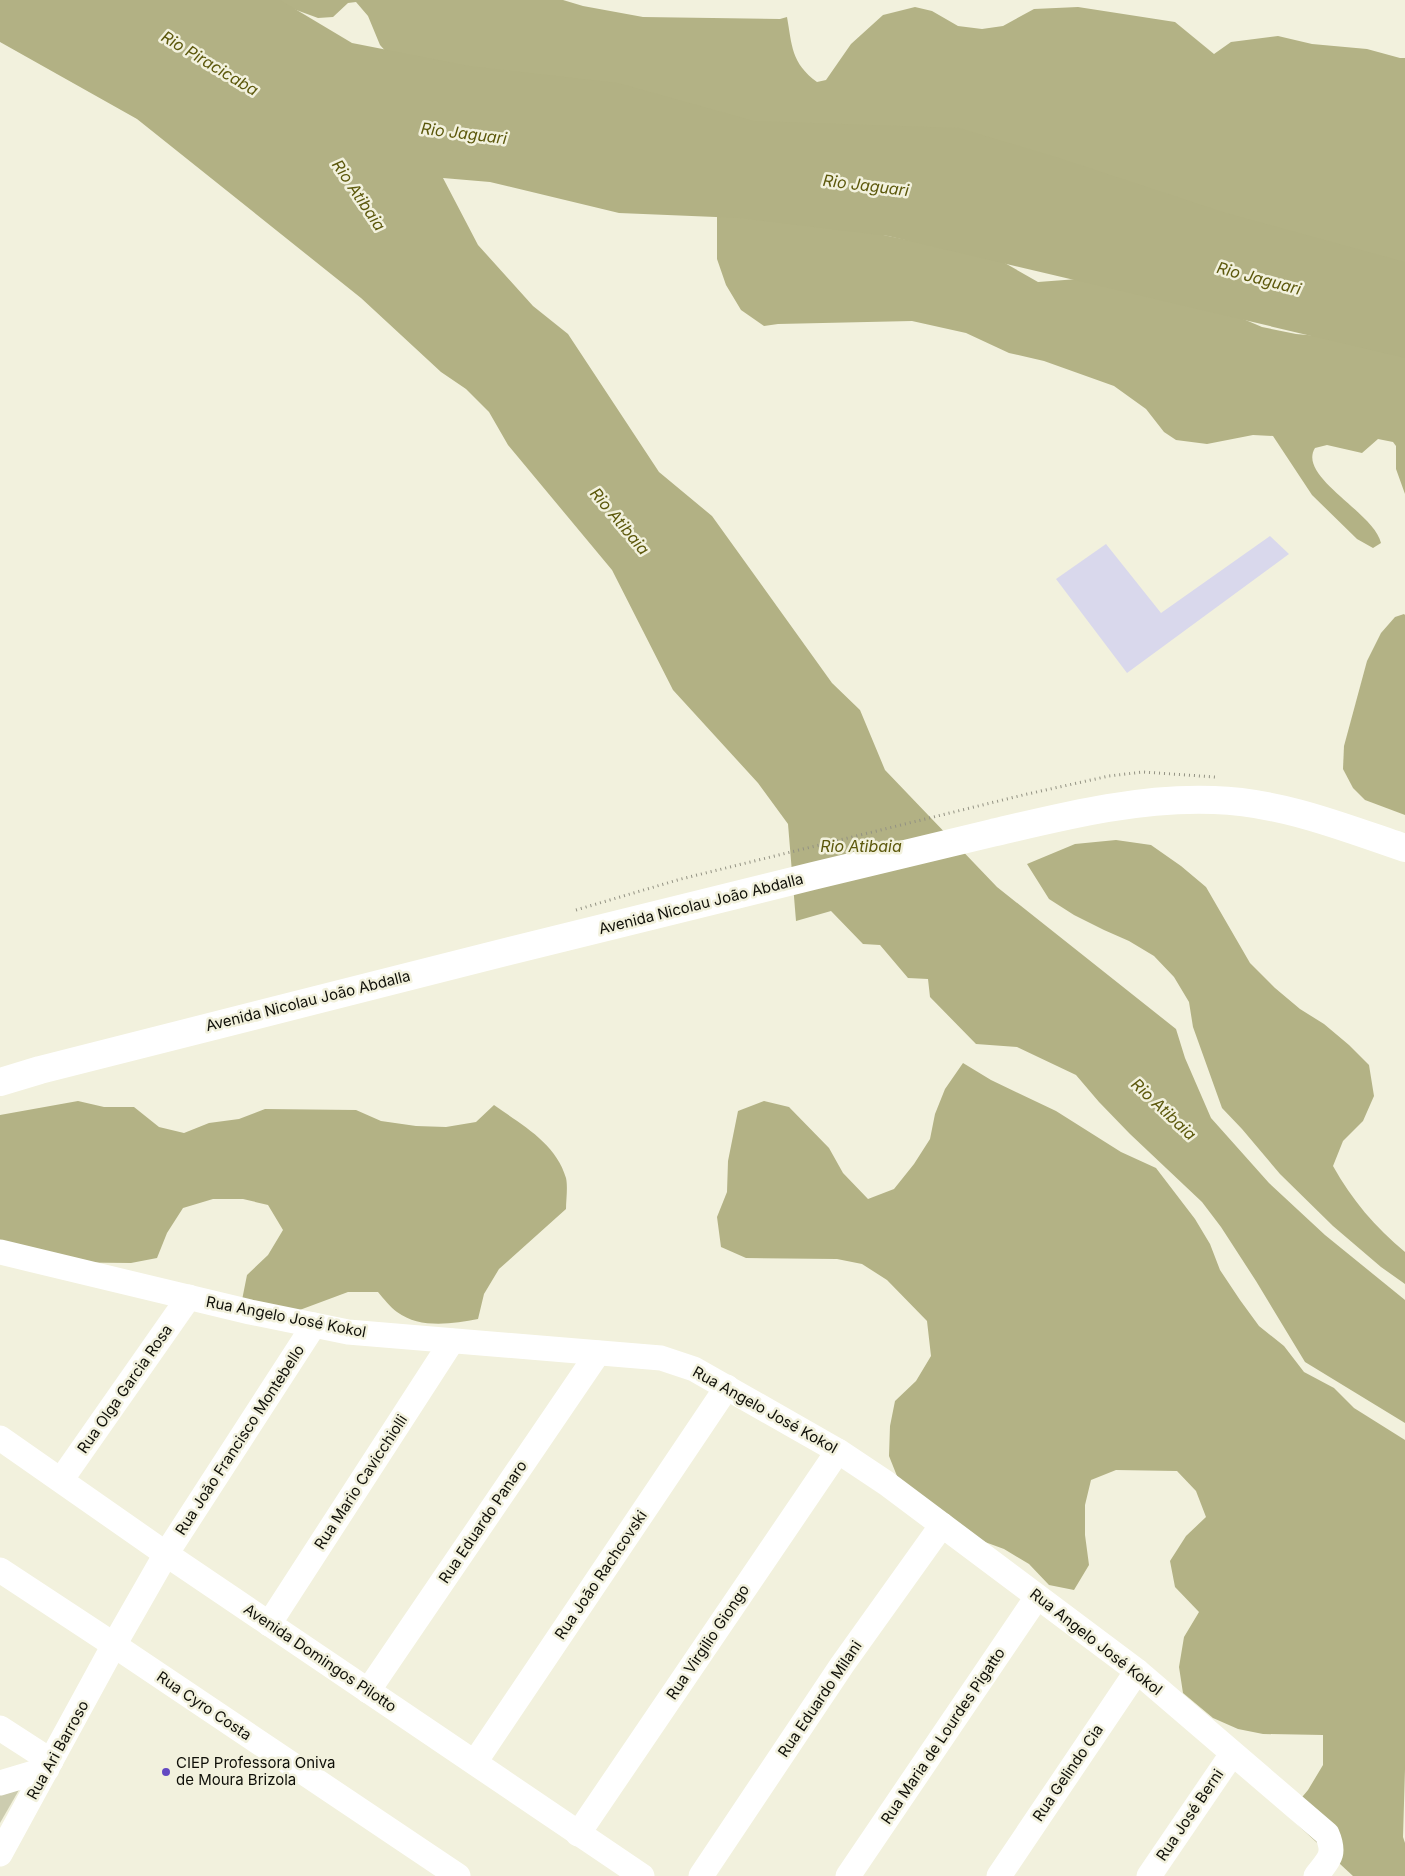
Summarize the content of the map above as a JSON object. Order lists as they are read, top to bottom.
{
  "streets": {
    "main road": ["Avenida Nicolau João Abdalla"],
    "street": [
      "Rua Angelo José Kokol",
      "Rua Olga Garcia Rosa",
      "Rua João Francisco Montebello",
      "Rua Mario Cavicchiolli",
      "Rua Eduardo Panaro",
      "Rua João Rachcovski",
      "Rua Virgilio Giongo",
      "Avenida Domingos Pilotto",
      "Rua Eduardo Milani",
      "Rua Cyro Costa",
      "Rua Maria de Lourdes Pigatto",
      "Rua Ari Barroso",
      "Rua Gelindo Cia",
      "Rua José Berni"
    ]
  },
  "crossings": [
    ["Rua Angelo José Kokol", "Rua Olga Garcia Rosa"],
    ["Rua Angelo José Kokol", "Rua João Francisco Montebello"],
    ["Rua Angelo José Kokol", "Rua Mario Cavicchiolli"],
    ["Rua Angelo José Kokol", "Rua Eduardo Panaro"],
    ["Rua Angelo José Kokol", "Rua João Rachcovski"],
    ["Rua Angelo José Kokol", "Rua Virgilio Giongo"],
    ["Rua Angelo José Kokol", "Rua Eduardo Milani"],
    ["Rua Angelo José Kokol", "Rua Maria de Lourdes Pigatto"],
    ["Rua Angelo José Kokol", "Rua Gelindo Cia"],
    ["Rua Angelo José Kokol", "Rua José Berni"],
    ["Rua Olga Garcia Rosa", "Avenida Domingos Pilotto"],
    ["Rua João Francisco Montebello", "Avenida Domingos Pilotto"],
    ["Rua João Francisco Montebello", "Rua Cyro Costa"],
    ["Rua João Francisco Montebello", "Rua Ari Barroso"],
    ["Rua Mario Cavicchiolli", "Avenida Domingos Pilotto"],
    ["Rua Eduardo Panaro", "Avenida Domingos Pilotto"],
    ["Rua João Rachcovski", "Avenida Domingos Pilotto"],
    ["Rua Virgilio Giongo", "Avenida Domingos Pilotto"],
    ["Rua Cyro Costa", "Rua Ari Barroso"]
  ],
  "water": ["Rio Piracicaba", "Rio Jaguari", "Rio Atibaia"],
  "places": ["CIEP Professora Oniva de Moura Brizola"]
}
